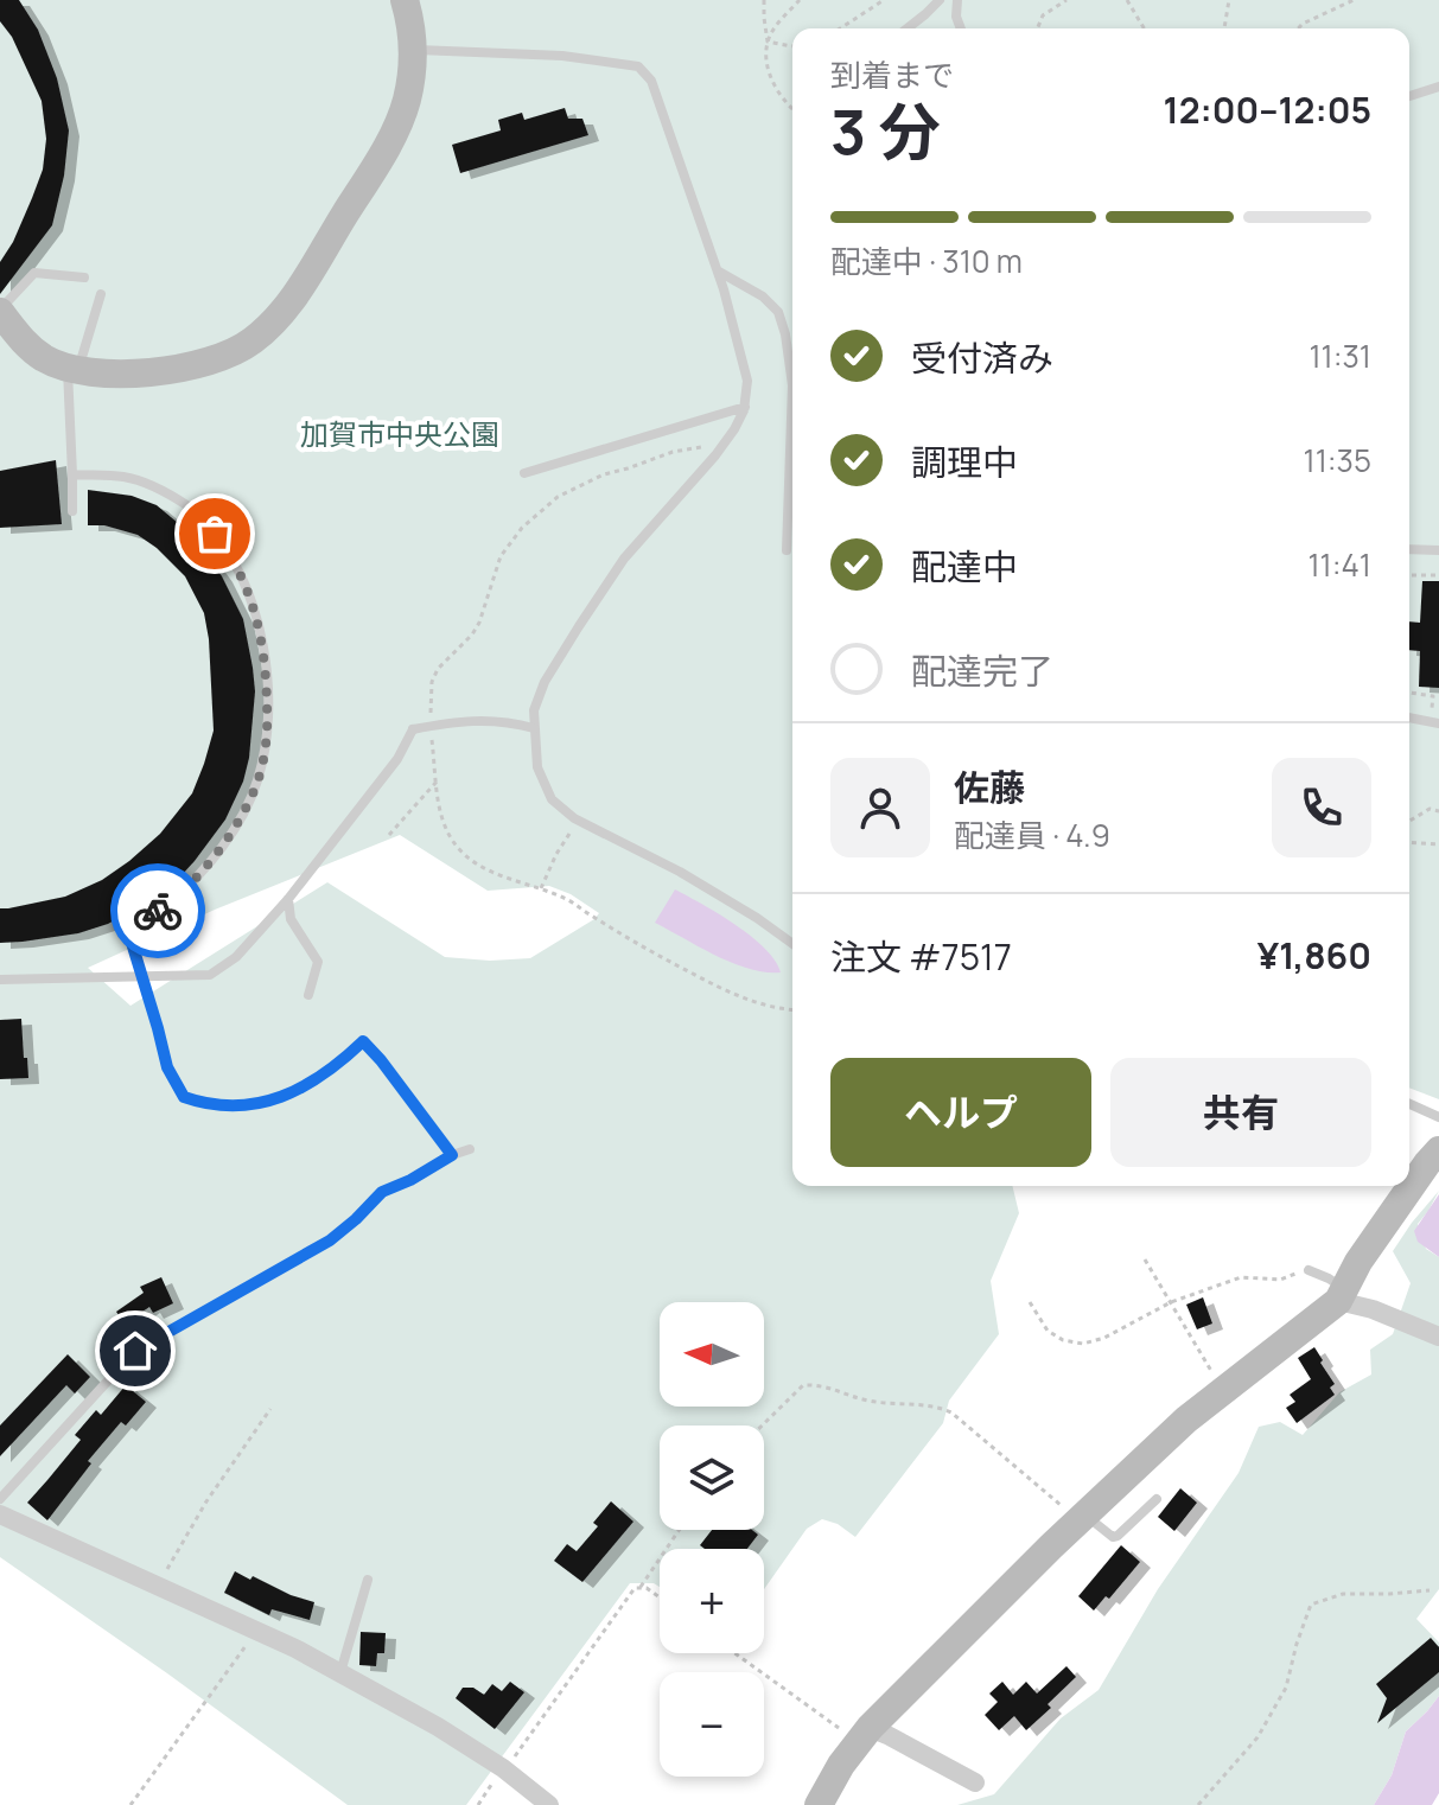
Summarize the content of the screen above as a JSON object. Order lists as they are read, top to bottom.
{
  "parks": ["加賀市中央公園"],
  "north": "left",
  "page": {
    "heading": ["3 分", "到着まで", "12:00–12:05"],
    "panel": [
      "佐藤",
      "配達員 · 4.9",
      "注文 #7517",
      "¥1,860"
    ],
    "bar": "配達中 · 310 m",
    "list": [
      ["受付済み", "11:31"],
      ["調理中", "11:35"],
      ["配達中", "11:41"],
      "配達完了"
    ],
    "buttons": ["ヘルプ", "共有"],
    "map_buttons": ["+", "−"]
  }
}
